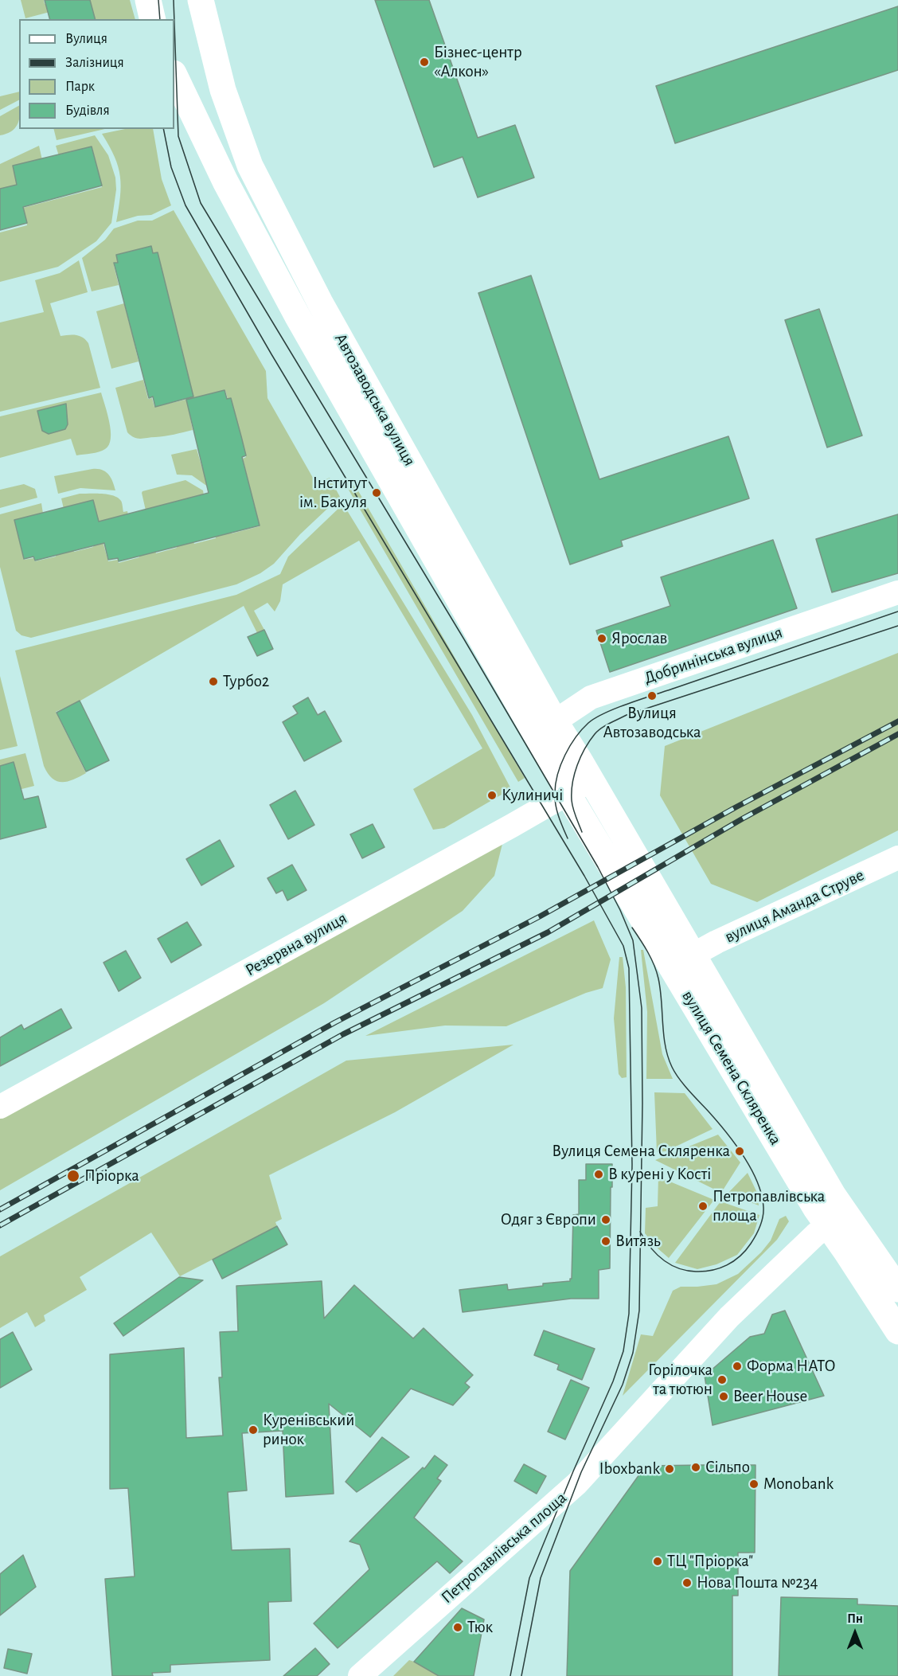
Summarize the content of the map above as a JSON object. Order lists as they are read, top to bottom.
{
  "streets": {
    "main road": ["Автозаводська вулиця", "вулиця Семена Скляренка"],
    "street": [
      "Добринінська вулиця",
      "вулиця Аманда Струве",
      "Резервна вулиця",
      "Петропавлівська площа"
    ]
  },
  "crossings": [
    ["Автозаводська вулиця", "Добринінська вулиця"],
    ["Автозаводська вулиця", "Резервна вулиця"],
    ["Автозаводська вулиця", "вулиця Семена Скляренка"],
    ["вулиця Аманда Струве", "вулиця Семена Скляренка"],
    ["Резервна вулиця", "вулиця Семена Скляренка"],
    ["вулиця Семена Скляренка", "Петропавлівська площа"]
  ],
  "places": [
    "Бізнес-центр «Алкон»",
    "Інститут ім. Бакуля",
    "Ярослав",
    "Турбо2",
    "Вулиця Автозаводська",
    "Кулиничі",
    "Вулиця Семена Скляренка",
    "В курені у Кості",
    "Пріорка",
    "Петропавлівська площа",
    "Одяг з Європи",
    "Витязь",
    "Форма НАТО",
    "Горілочка та тютюн",
    "Beer House",
    "Куренівський ринок",
    "Сільпо",
    "Iboxbank",
    "Monobank",
    "ТЦ \"Пріорка\"",
    "Нова Пошта №234",
    "Тюк"
  ],
  "legend": [
    "Вулиця",
    "Залізниця",
    "Парк",
    "Будівля"
  ],
  "north": "top"
}
